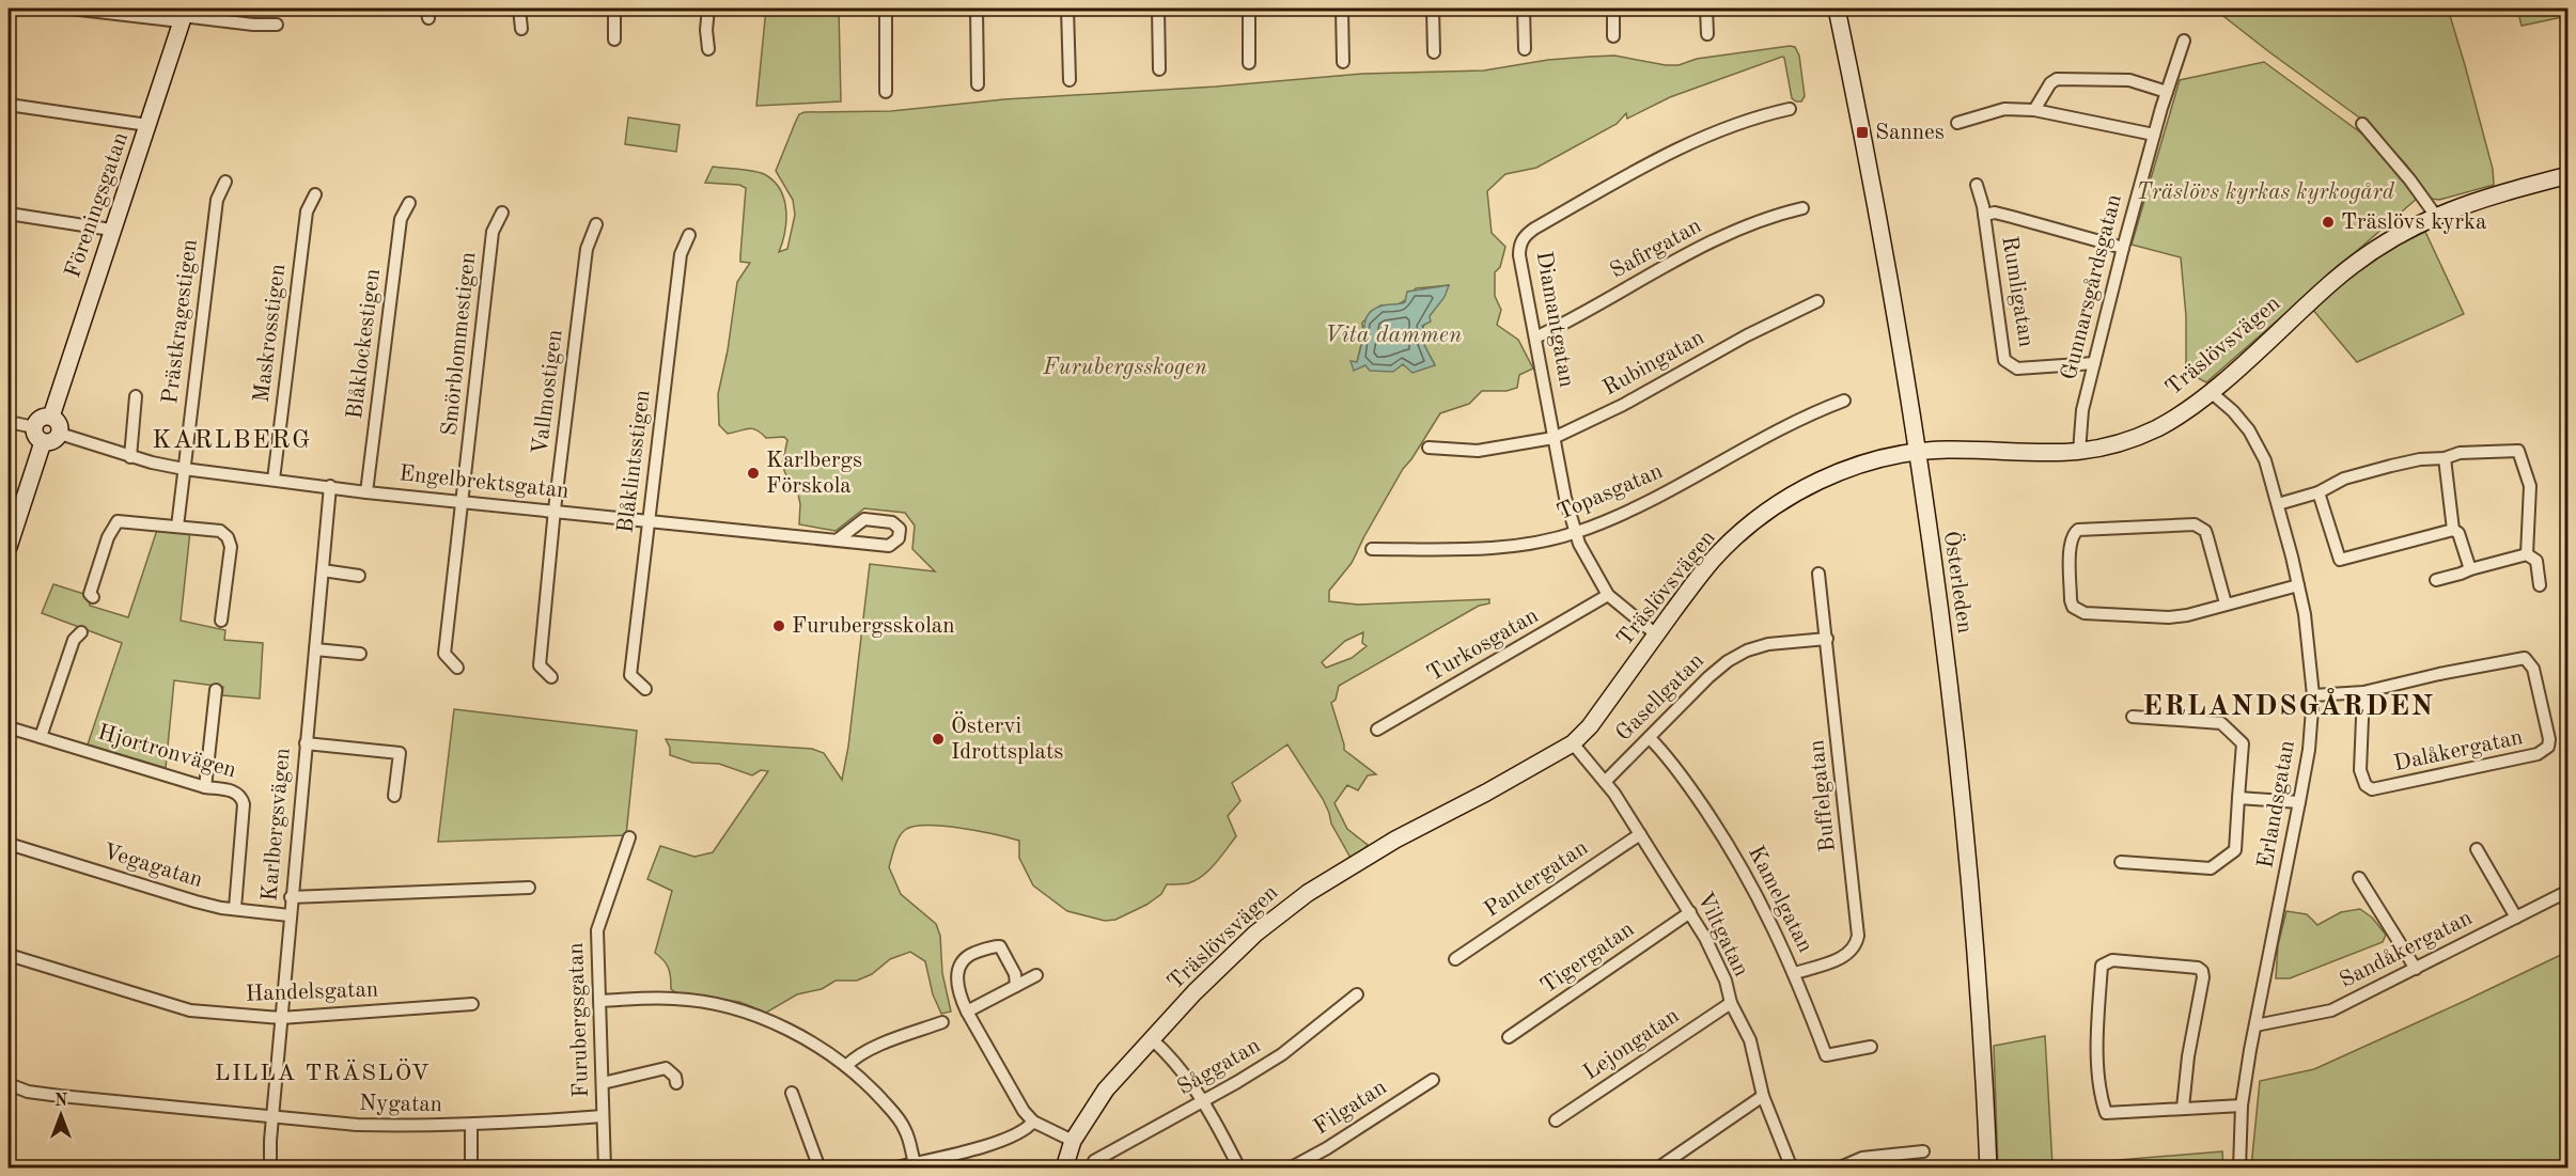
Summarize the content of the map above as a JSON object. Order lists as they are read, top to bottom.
{
  "streets": {
    "street": [
      "Föreningsgatan",
      "Safirgatan",
      "Gunnarsgårdsgatan",
      "Rumligatan",
      "Diamantgatan",
      "Prästkragestigen",
      "Maskrosstigen",
      "Blåklockestigen",
      "Smörblommestigen",
      "Träslövsvägen",
      "Rubingatan",
      "Vallmostigen",
      "Blåklintsstigen",
      "Engelbrektsgatan",
      "Topasgatan",
      "Österleden",
      "Turkosgatan",
      "Gasellgatan",
      "Dalåkergatan",
      "Hjortronvägen",
      "Buffelgatan",
      "Erlandsgatan",
      "Karlbergsvägen",
      "Vegagatan",
      "Pantergatan",
      "Kamelgatan",
      "Viltgatan",
      "Sandåkergatan",
      "Tigergatan",
      "Handelsgatan",
      "Furubergsgatan",
      "Lejongatan",
      "Såggatan",
      "Nygatan",
      "Filgatan"
    ]
  },
  "crossings": [
    ["Föreningsgatan", "Engelbrektsgatan"],
    ["Safirgatan", "Diamantgatan"],
    ["Gunnarsgårdsgatan", "Rumligatan"],
    ["Gunnarsgårdsgatan", "Träslövsvägen"],
    ["Diamantgatan", "Träslövsvägen"],
    ["Diamantgatan", "Rubingatan"],
    ["Diamantgatan", "Topasgatan"],
    ["Diamantgatan", "Turkosgatan"],
    ["Prästkragestigen", "Engelbrektsgatan"],
    ["Maskrosstigen", "Engelbrektsgatan"],
    ["Blåklockestigen", "Engelbrektsgatan"],
    ["Smörblommestigen", "Engelbrektsgatan"],
    ["Träslövsvägen", "Österleden"],
    ["Träslövsvägen", "Erlandsgatan"],
    ["Träslövsvägen", "Viltgatan"],
    ["Vallmostigen", "Engelbrektsgatan"],
    ["Blåklintsstigen", "Engelbrektsgatan"],
    ["Engelbrektsgatan", "Karlbergsvägen"],
    ["Gasellgatan", "Buffelgatan"],
    ["Gasellgatan", "Kamelgatan"],
    ["Gasellgatan", "Viltgatan"],
    ["Dalåkergatan", "Erlandsgatan"],
    ["Hjortronvägen", "Vegagatan"],
    ["Buffelgatan", "Kamelgatan"],
    ["Erlandsgatan", "Sandåkergatan"],
    ["Karlbergsvägen", "Vegagatan"],
    ["Karlbergsvägen", "Handelsgatan"],
    ["Karlbergsvägen", "Nygatan"],
    ["Pantergatan", "Viltgatan"],
    ["Viltgatan", "Tigergatan"],
    ["Viltgatan", "Lejongatan"],
    ["Furubergsgatan", "Nygatan"]
  ],
  "districts": ["KARLBERG", "ERLANDSGÅRDEN", "LILLA TRÄSLÖV"],
  "water": ["Vita dammen"],
  "parks": ["Träslövs kyrkas kyrkogård", "Furubergsskogen"],
  "places": {
    "transit": ["Sannes"],
    "other": [
      "Träslövs kyrka",
      "Karlbergs Förskola",
      "Furubergsskolan",
      "Östervi Idrottsplats"
    ]
  },
  "north": "top"
}
